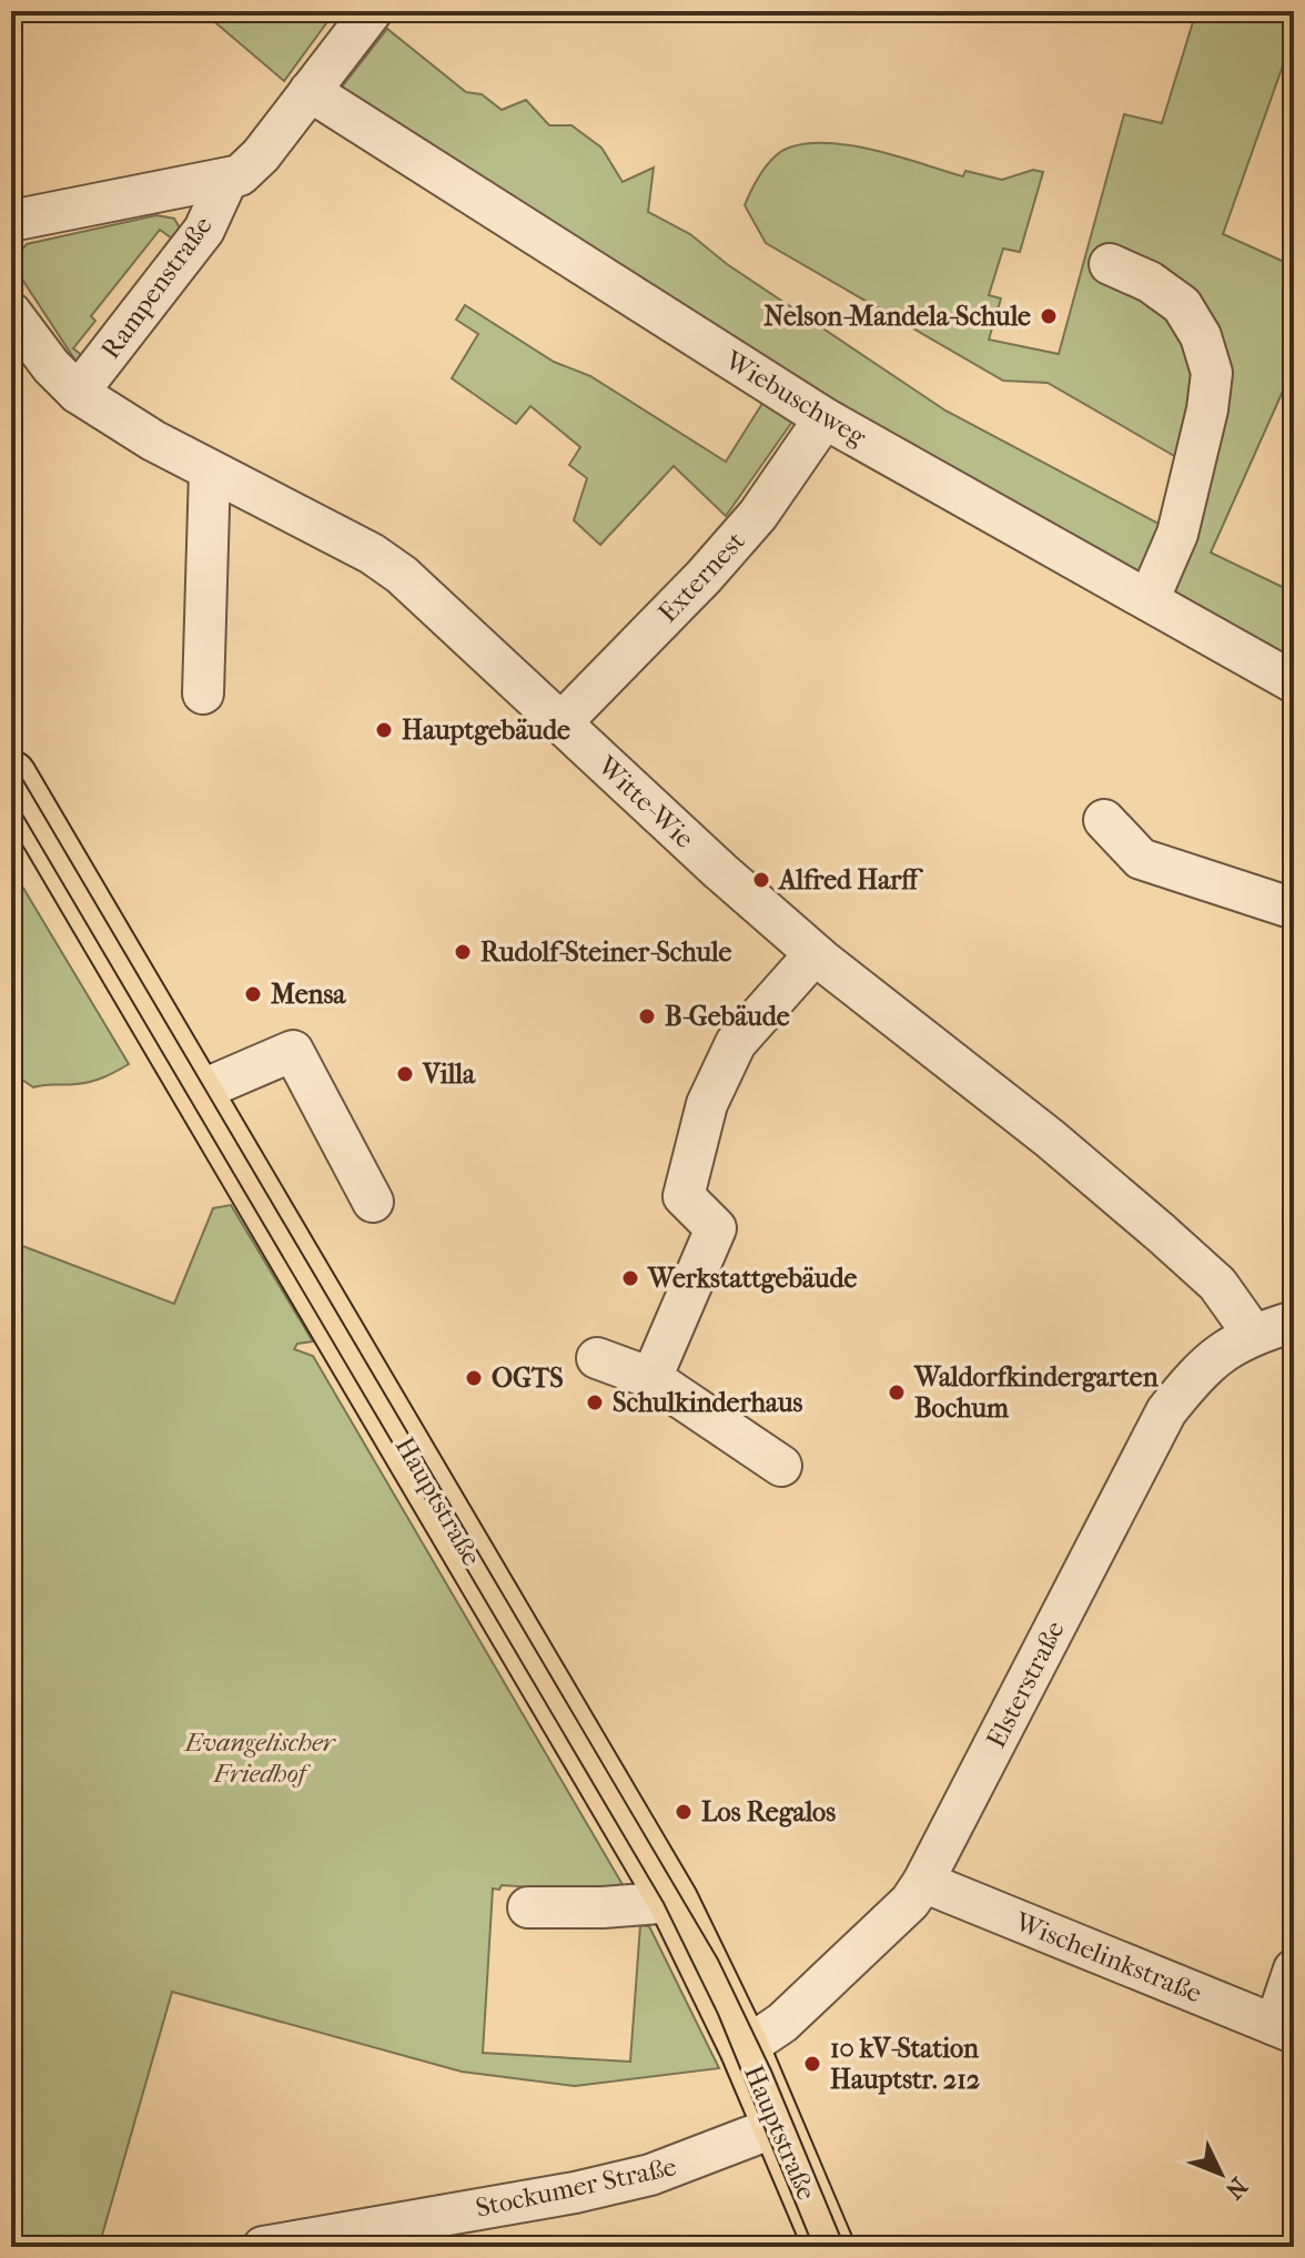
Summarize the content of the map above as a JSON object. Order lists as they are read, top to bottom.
{
  "streets": {
    "main road": ["Hauptstraße"],
    "street": [
      "Rampenstraße",
      "Wiebuschweg",
      "Externest",
      "Witte-Wie",
      "Elsterstraße",
      "Wischelinkstraße",
      "Stockumer Straße"
    ]
  },
  "crossings": [
    ["Rampenstraße", "Wiebuschweg"],
    ["Rampenstraße", "Witte-Wie"],
    ["Wiebuschweg", "Externest"],
    ["Externest", "Witte-Wie"],
    ["Witte-Wie", "Elsterstraße"],
    ["Hauptstraße", "Elsterstraße"],
    ["Hauptstraße", "Stockumer Straße"],
    ["Elsterstraße", "Wischelinkstraße"]
  ],
  "parks": ["Evangelischer Friedhof"],
  "places": [
    "Nelson-Mandela-Schule",
    "Hauptgebäude",
    "Alfred Harff",
    "Rudolf-Steiner-Schule",
    "Mensa",
    "B-Gebäude",
    "Villa",
    "Werkstattgebäude",
    "OGTS",
    "Waldorfkindergarten Bochum",
    "Schulkinderhaus",
    "Los Regalos",
    "10 kV-Station Hauptstr. 212"
  ],
  "north": "bottom right"
}
